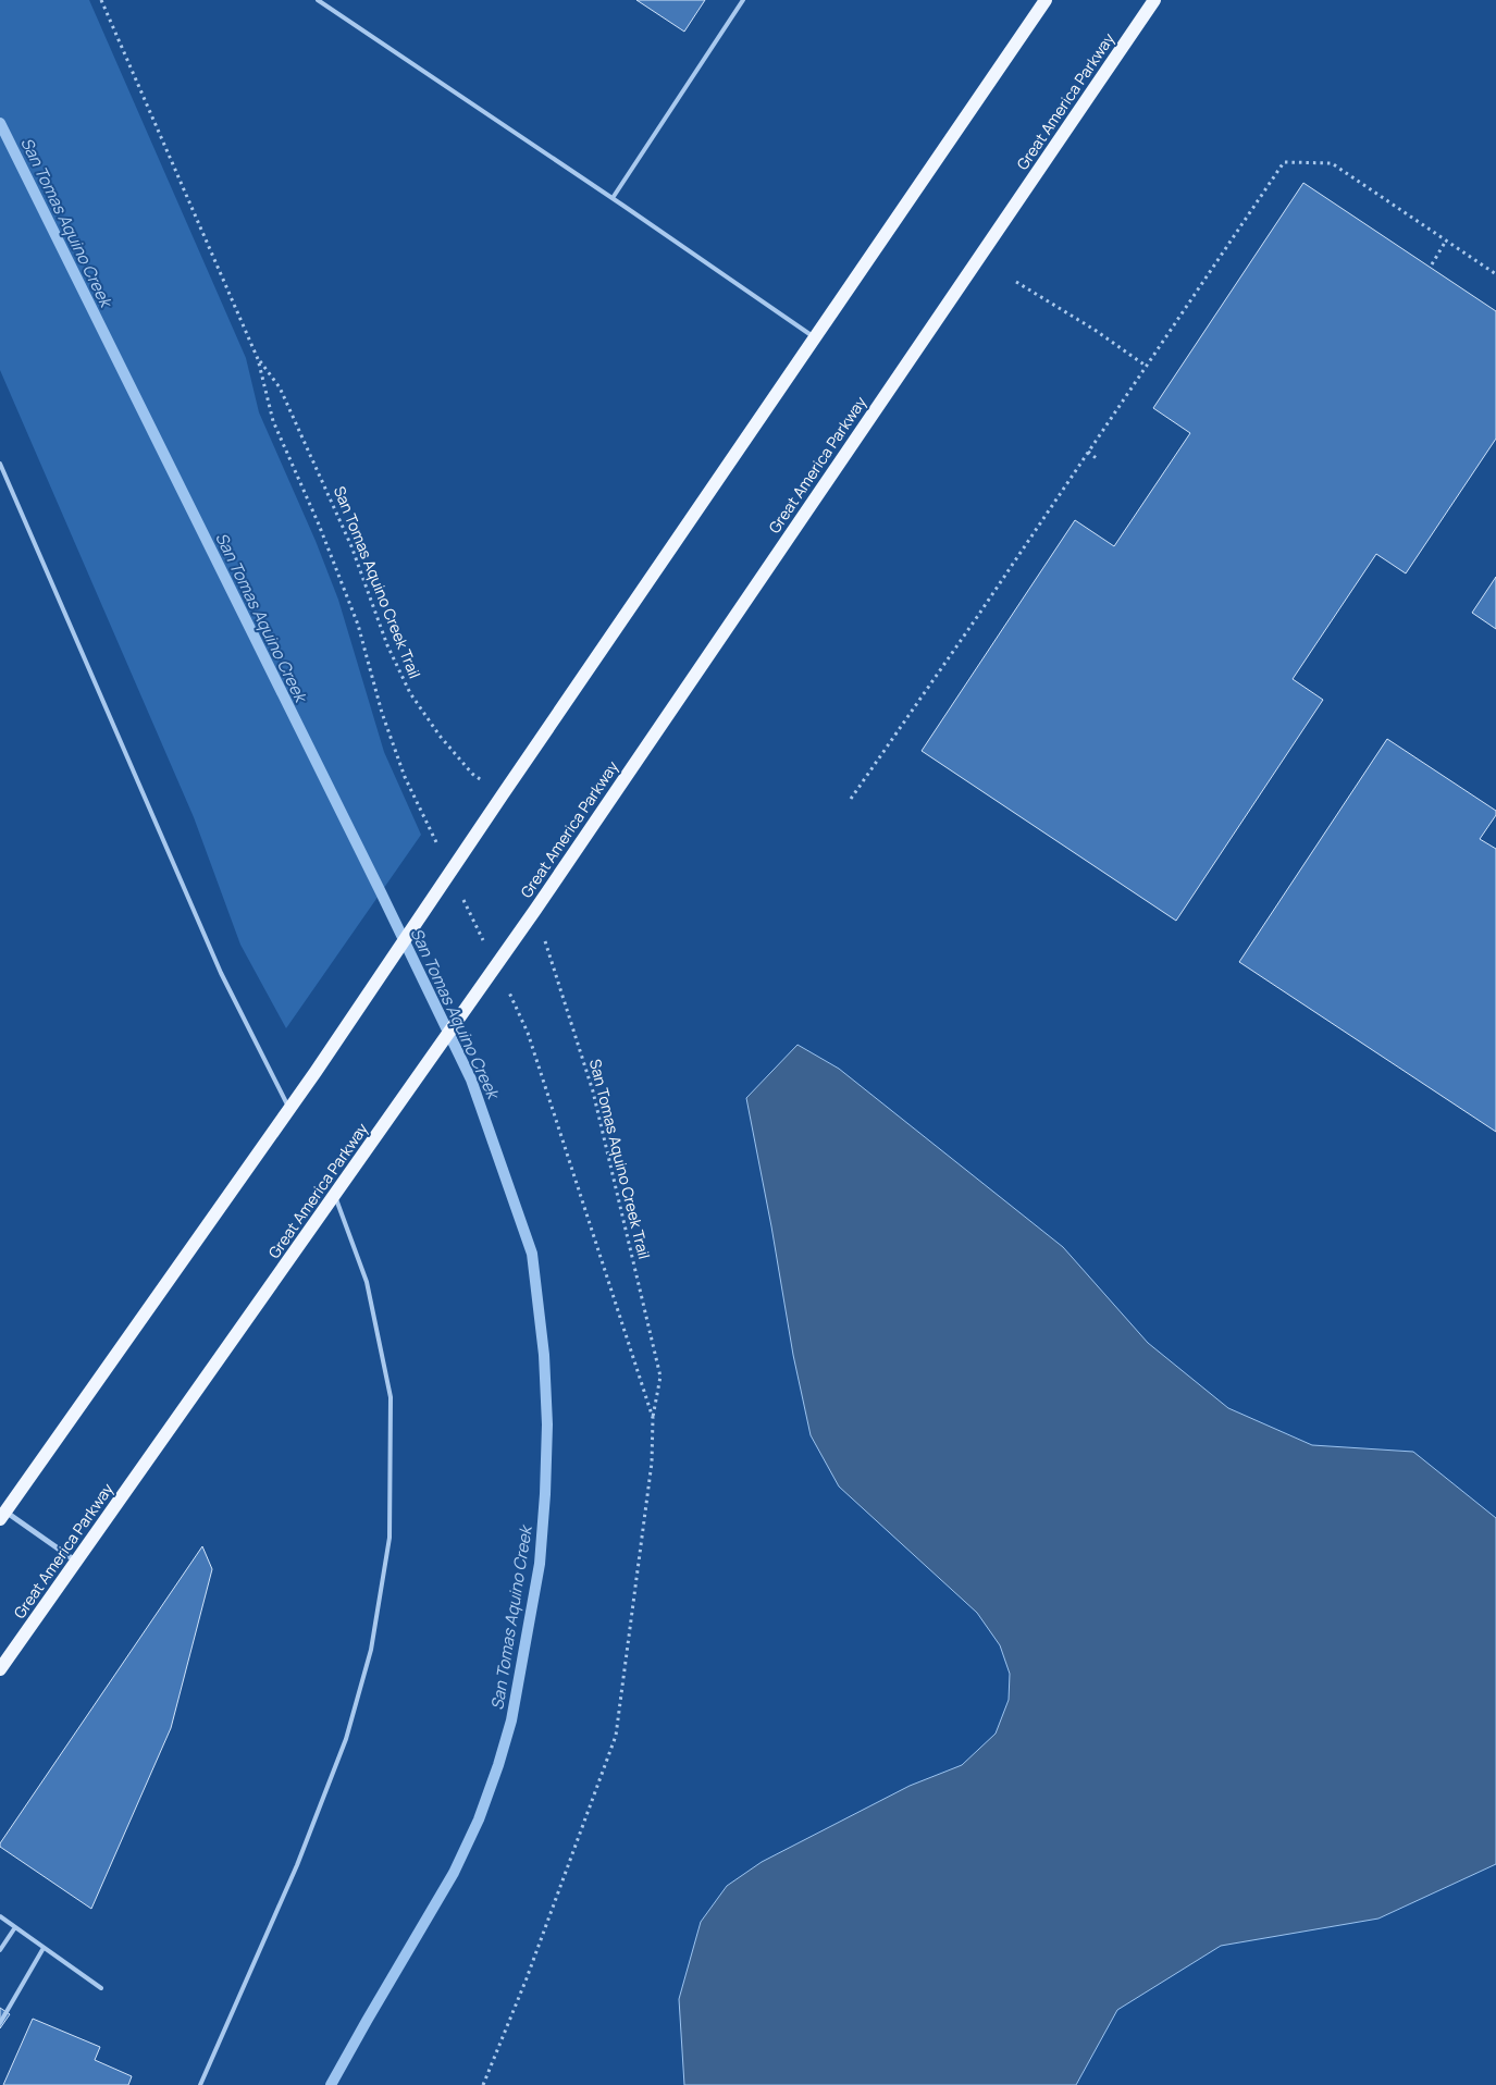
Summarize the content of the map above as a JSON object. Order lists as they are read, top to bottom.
{
  "streets": {
    "main road": ["Great America Parkway"],
    "path": ["San Tomas Aquino Creek Trail"]
  },
  "crossings": [
    ["Great America Parkway", "San Tomas Aquino Creek Trail"]
  ],
  "water": ["San Tomas Aquino Creek"]
}
